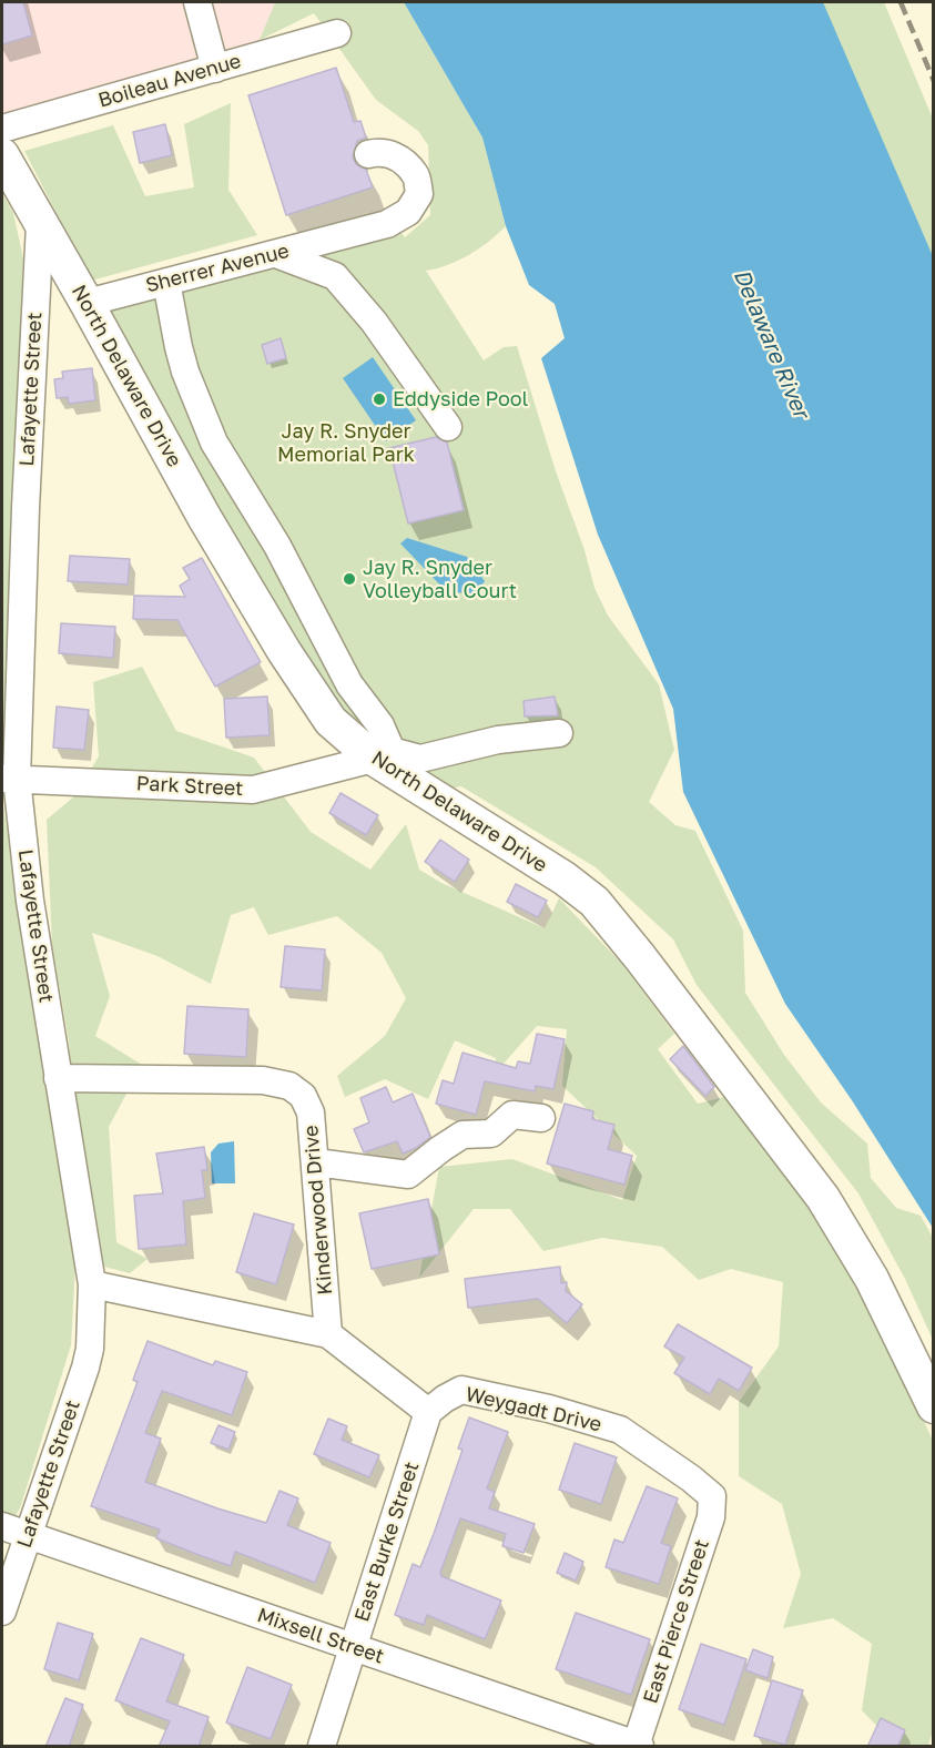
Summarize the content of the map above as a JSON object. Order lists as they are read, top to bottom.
{
  "streets": {
    "main road": ["North Delaware Drive"],
    "street": [
      "Boileau Avenue",
      "Sherrer Avenue",
      "Lafayette Street",
      "Park Street",
      "Kinderwood Drive",
      "Weygadt Drive",
      "East Burke Street",
      "East Pierce Street",
      "Mixsell Street"
    ]
  },
  "crossings": [
    ["Sherrer Avenue", "North Delaware Drive"],
    ["North Delaware Drive", "Lafayette Street"],
    ["North Delaware Drive", "Park Street"],
    ["Lafayette Street", "Park Street"],
    ["Lafayette Street", "Kinderwood Drive"],
    ["Lafayette Street", "Mixsell Street"],
    ["Weygadt Drive", "East Burke Street"],
    ["Weygadt Drive", "East Pierce Street"],
    ["East Burke Street", "Mixsell Street"],
    ["East Pierce Street", "Mixsell Street"]
  ],
  "water": ["Delaware River"],
  "parks": ["Jay R. Snyder Memorial Park"],
  "places": ["Eddyside Pool", "Jay R. Snyder Volleyball Court"]
}
